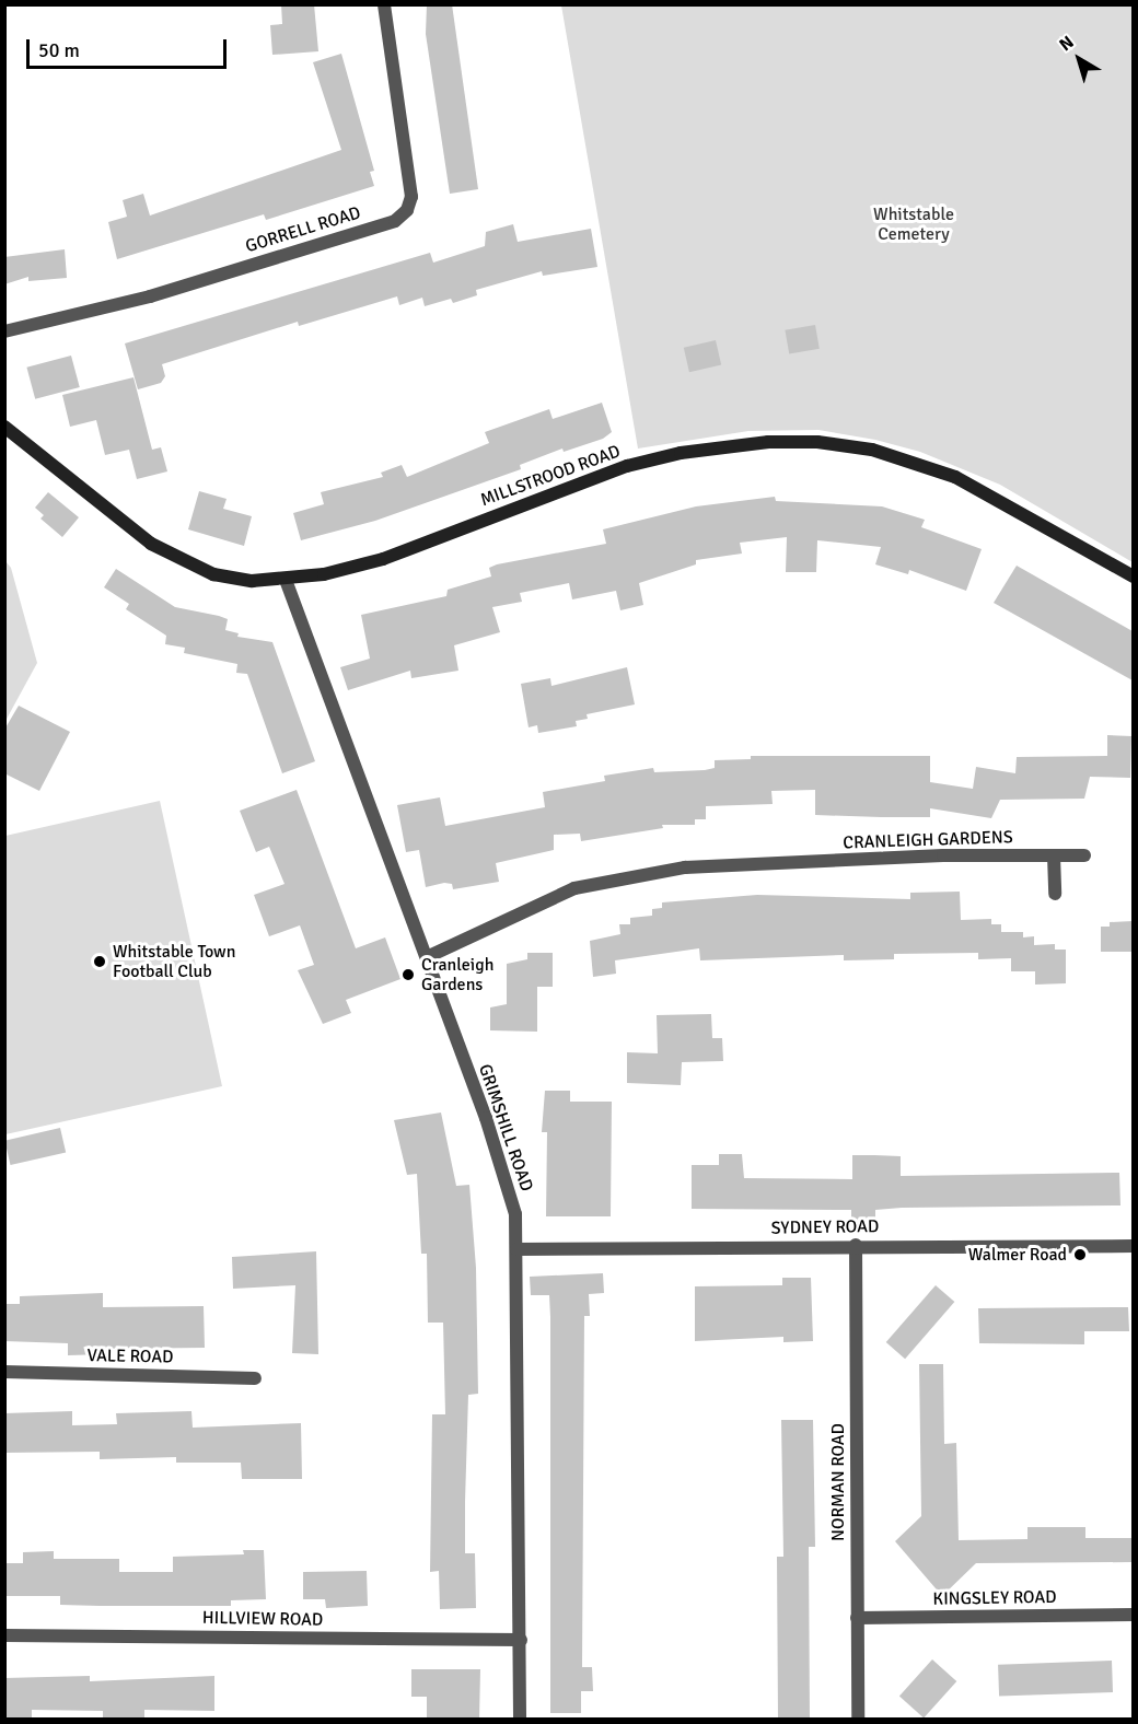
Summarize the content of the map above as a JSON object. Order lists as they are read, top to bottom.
{
  "streets": {
    "street": [
      "GORRELL ROAD",
      "MILLSTROOD ROAD",
      "CRANLEIGH GARDENS",
      "GRIMSHILL ROAD",
      "SYDNEY ROAD",
      "VALE ROAD",
      "NORMAN ROAD",
      "KINGSLEY ROAD",
      "HILLVIEW ROAD"
    ]
  },
  "crossings": [
    ["MILLSTROOD ROAD", "GRIMSHILL ROAD"],
    ["CRANLEIGH GARDENS", "GRIMSHILL ROAD"],
    ["GRIMSHILL ROAD", "SYDNEY ROAD"],
    ["GRIMSHILL ROAD", "HILLVIEW ROAD"],
    ["SYDNEY ROAD", "NORMAN ROAD"],
    ["NORMAN ROAD", "KINGSLEY ROAD"]
  ],
  "parks": ["Whitstable Cemetery"],
  "places": ["Whitstable Town Football Club", "Cranleigh Gardens", "Walmer Road"],
  "scale_bar": "50 m",
  "north": "top left"
}
